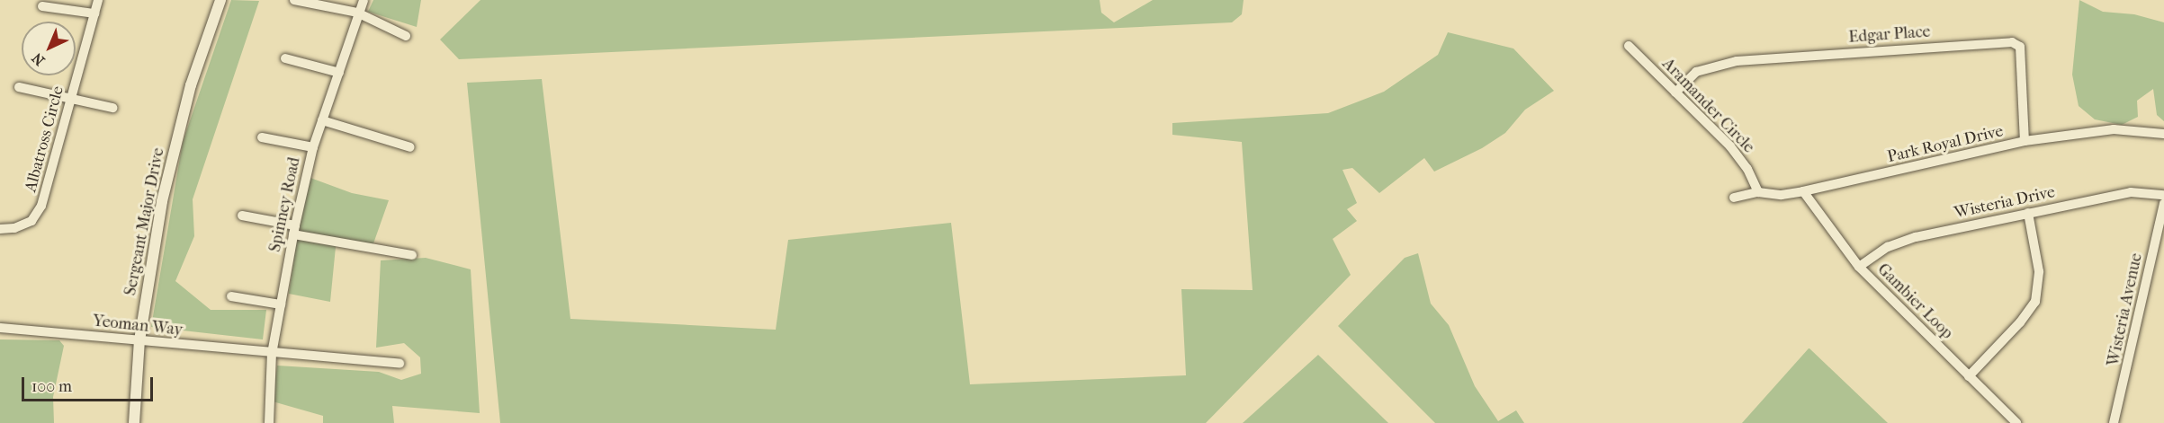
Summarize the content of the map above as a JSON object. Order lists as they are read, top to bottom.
{
  "streets": {
    "street": [
      "Edgar Place",
      "Aramander Circle",
      "Albatross Circle",
      "Park Royal Drive",
      "Wisteria Drive",
      "Spinney Road",
      "Sergeant Major Drive",
      "Gambier Loop",
      "Wisteria Avenue",
      "Yeoman Way"
    ]
  },
  "crossings": [
    ["Edgar Place", "Aramander Circle"],
    ["Edgar Place", "Park Royal Drive"],
    ["Aramander Circle", "Park Royal Drive"],
    ["Park Royal Drive", "Gambier Loop"],
    ["Wisteria Drive", "Gambier Loop"],
    ["Spinney Road", "Yeoman Way"],
    ["Sergeant Major Drive", "Yeoman Way"]
  ],
  "scale_bar": "100 m",
  "north": "bottom left"
}
